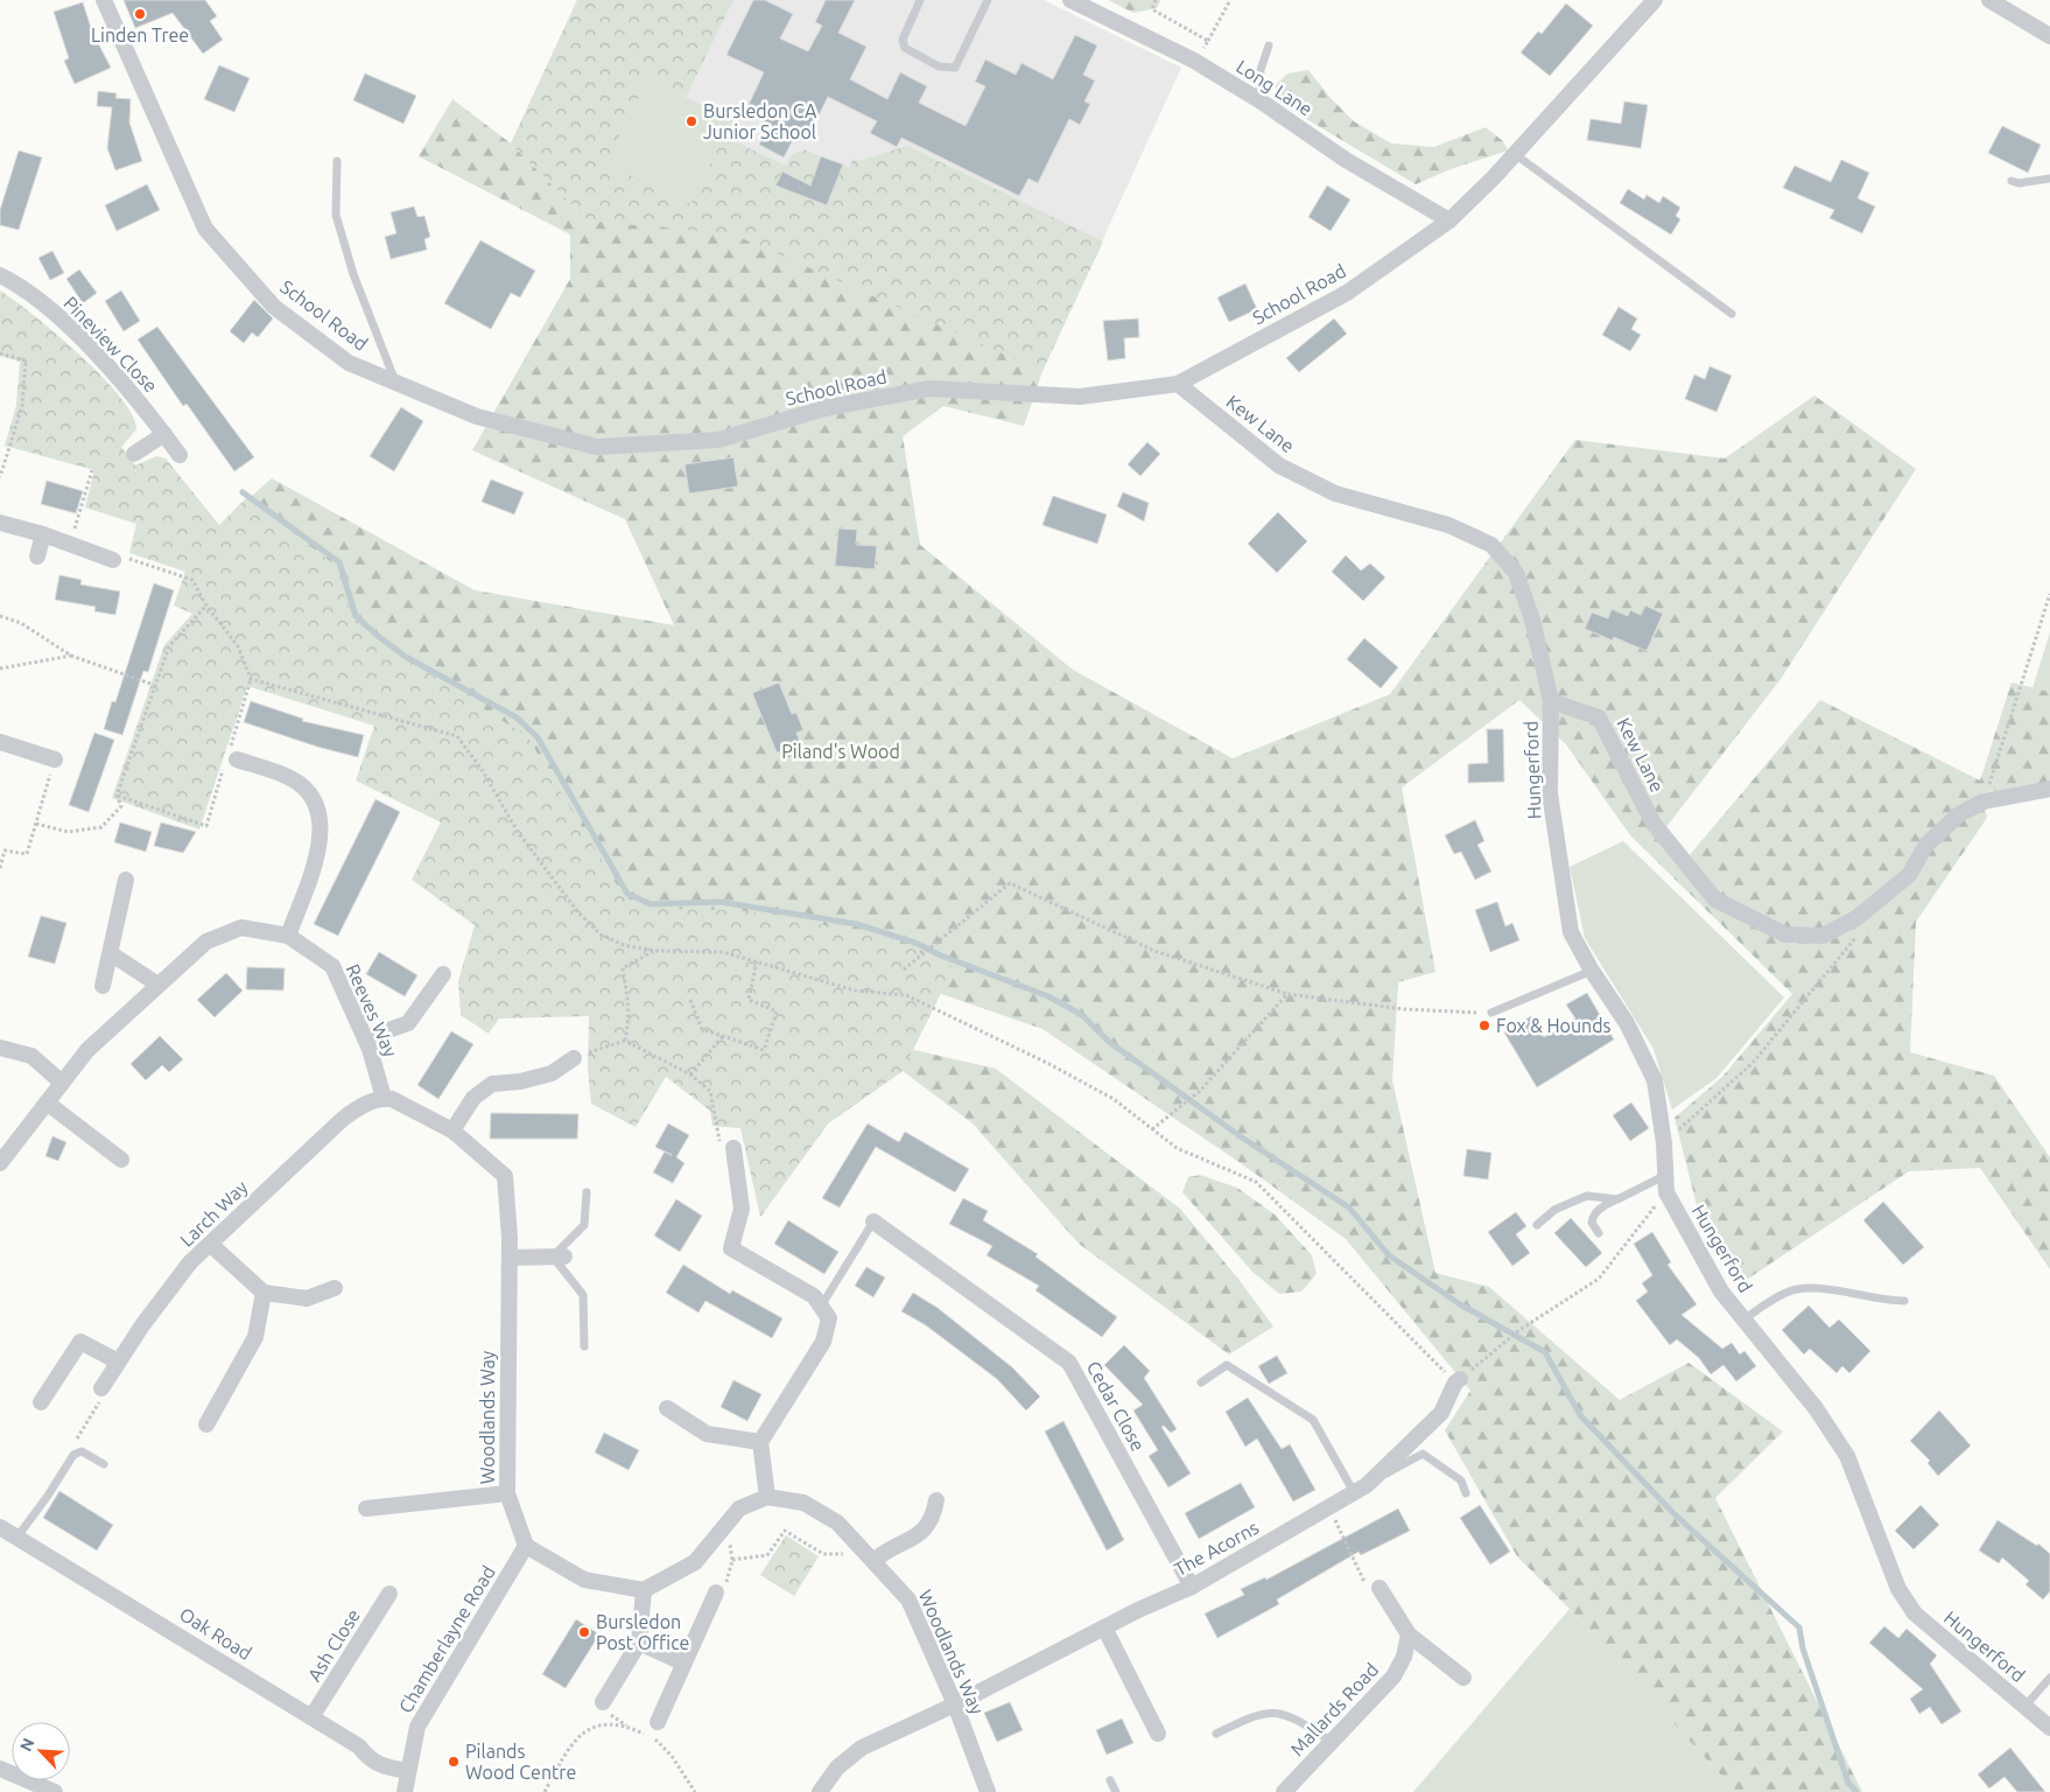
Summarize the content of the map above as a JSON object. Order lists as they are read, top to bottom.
{
  "streets": {
    "street": [
      "Long Lane",
      "School Road",
      "Pineview Close",
      "Kew Lane",
      "Hungerford",
      "Reeves Way",
      "Larch Way",
      "Cedar Close",
      "Woodlands Way",
      "The Acorns",
      "Oak Road",
      "Chamberlayne Road",
      "Ash Close",
      "Mallards Road"
    ]
  },
  "crossings": [
    ["Long Lane", "School Road"],
    ["School Road", "Kew Lane"],
    ["Kew Lane", "Hungerford"],
    ["Reeves Way", "Larch Way"],
    ["Reeves Way", "Woodlands Way"],
    ["Larch Way", "Woodlands Way"],
    ["Cedar Close", "The Acorns"],
    ["Woodlands Way", "The Acorns"],
    ["Woodlands Way", "Chamberlayne Road"],
    ["Oak Road", "Chamberlayne Road"],
    ["Oak Road", "Ash Close"]
  ],
  "parks": ["Piland's Wood"],
  "places": [
    "Linden Tree",
    "Bursledon CA Junior School",
    "Fox & Hounds",
    "Bursledon Post Office",
    "Pilands Wood Centre"
  ],
  "north": "top left"
}
